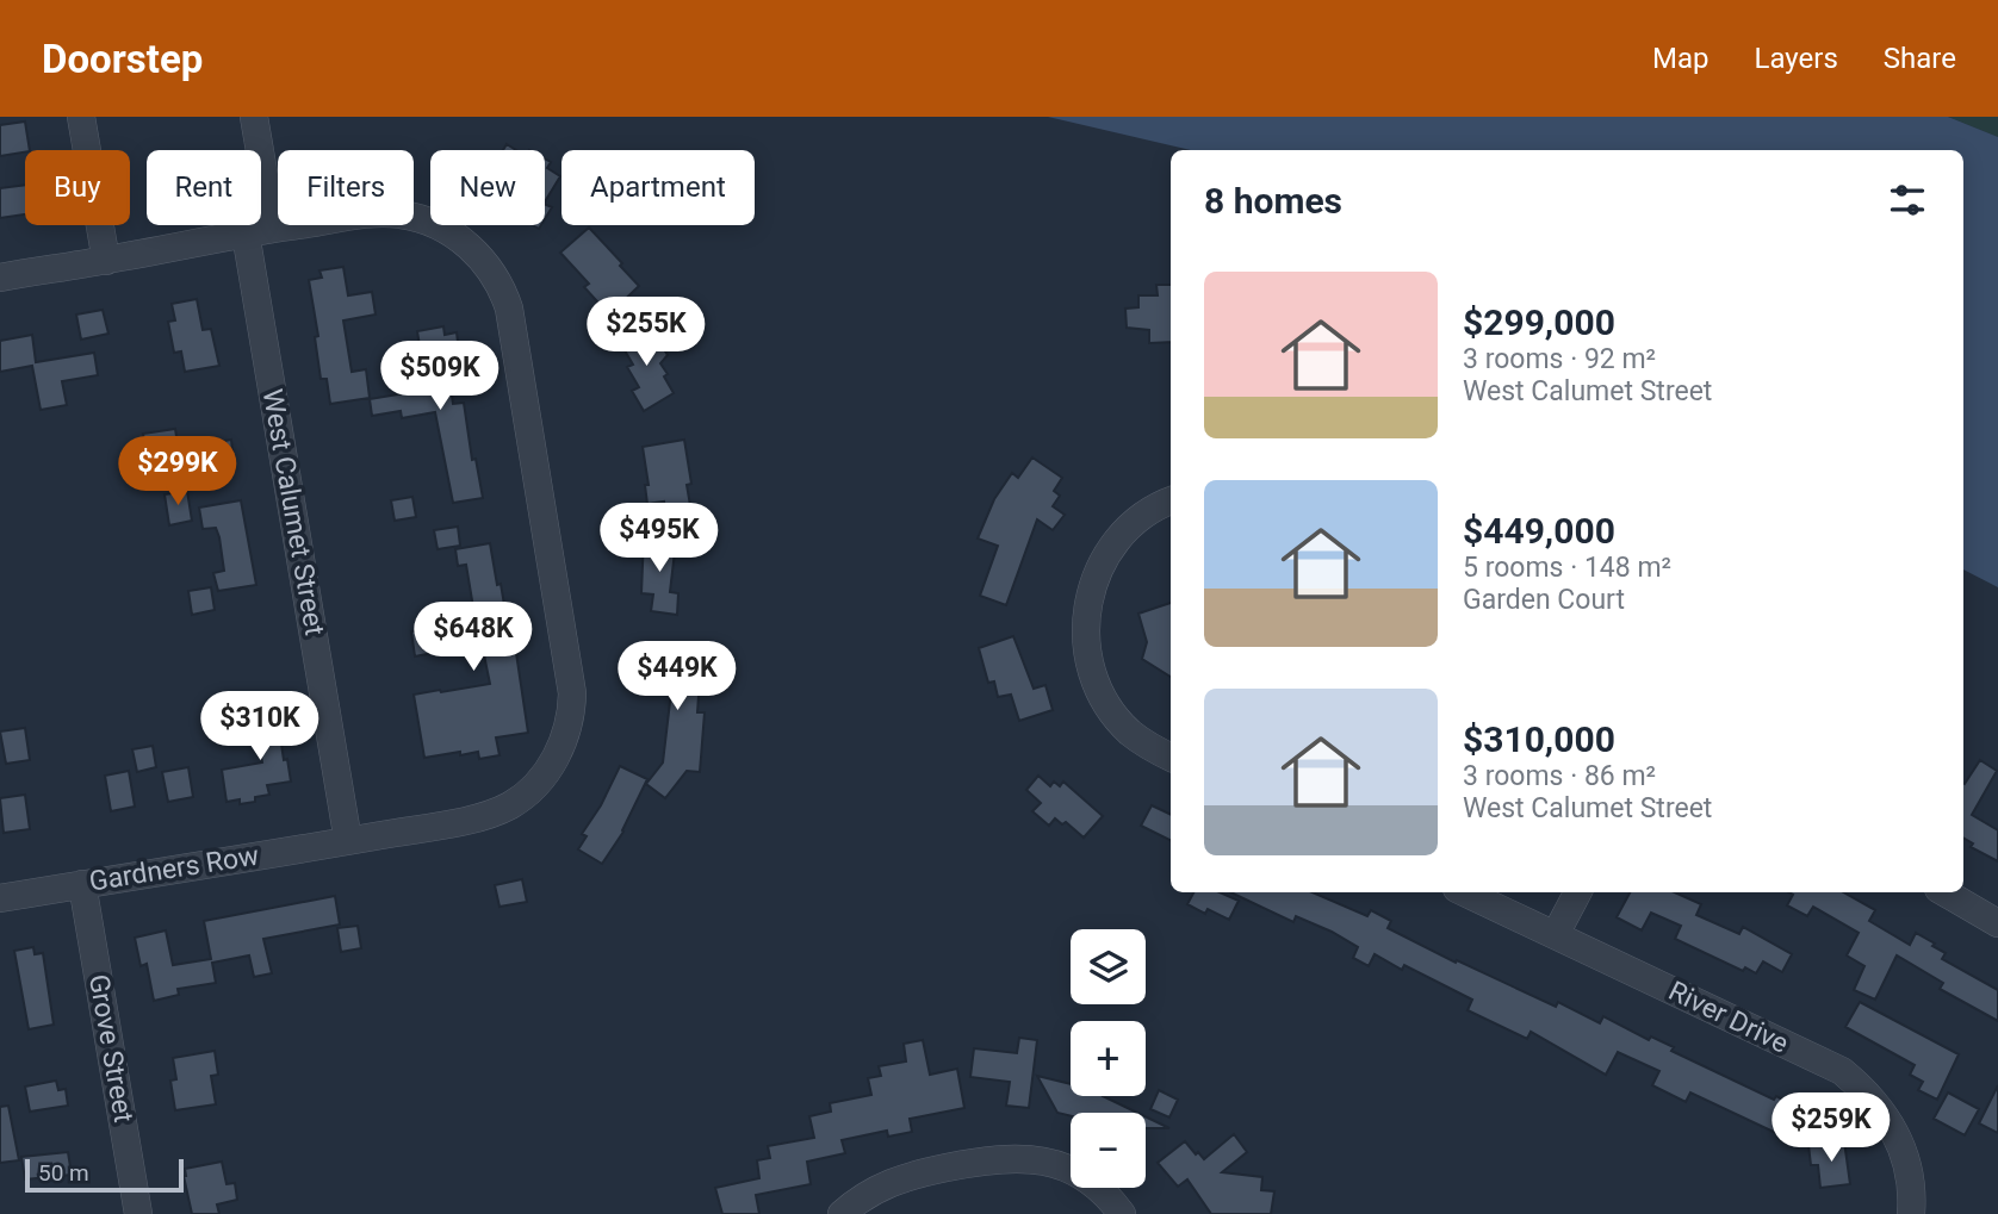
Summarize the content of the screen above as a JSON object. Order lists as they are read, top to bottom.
{
  "streets": {
    "street": [
      "West Calumet Street",
      "Gardners Row",
      "River Drive",
      "Grove Street"
    ]
  },
  "crossings": [
    ["West Calumet Street", "Gardners Row"],
    ["Gardners Row", "Grove Street"]
  ],
  "scale_bar": "50 m",
  "page": {
    "header": "Doorstep",
    "nav": ["Map", "Layers", "Share"],
    "chip": [
      "Buy",
      "Rent",
      "Filters",
      "New",
      "Apartment"
    ],
    "heading": "8 homes",
    "list": [
      {
        "name": "$299,000",
        "note": "3 rooms · 92 m² · West Calumet Street"
      },
      {
        "name": "$449,000",
        "note": "5 rooms · 148 m² · Garden Court"
      },
      {
        "name": "$310,000",
        "note": "3 rooms · 86 m² · West Calumet Street"
      }
    ],
    "price": [
      "$255K",
      "$509K",
      "$299K",
      "$495K",
      "$648K",
      "$449K",
      "$310K",
      "$259K"
    ],
    "map_buttons": ["+", "−"],
    "scale": "50 m"
  }
}
